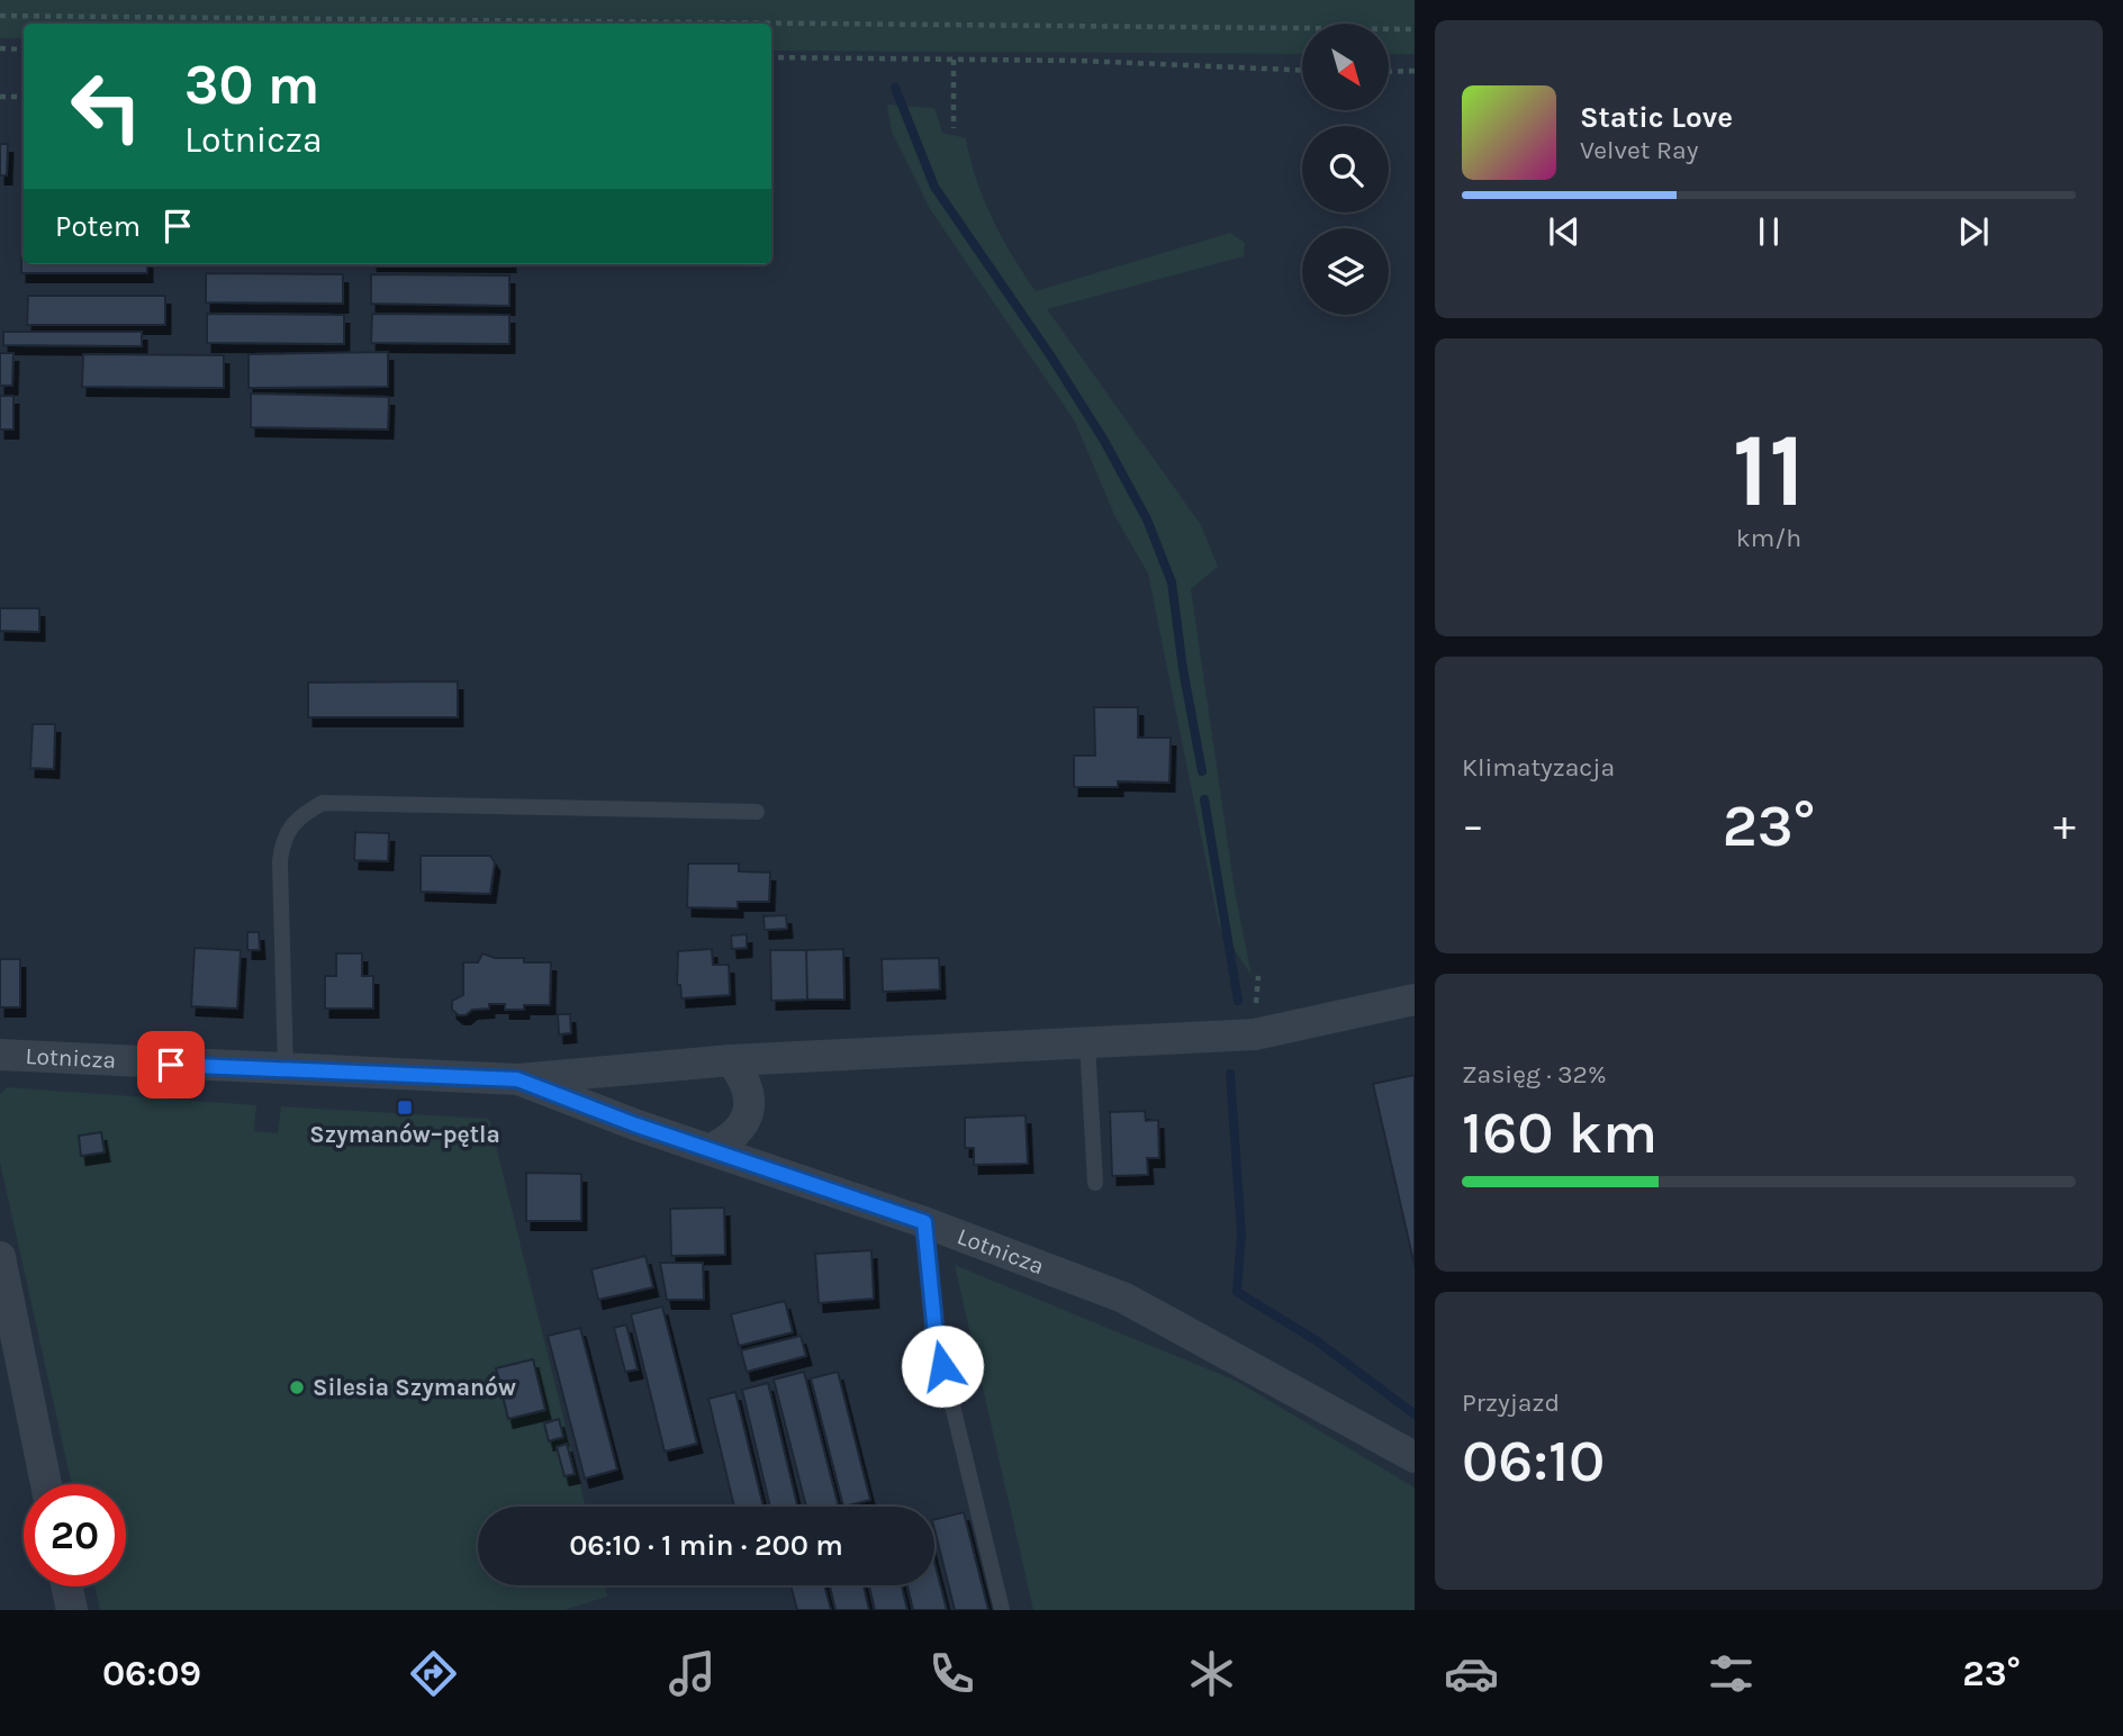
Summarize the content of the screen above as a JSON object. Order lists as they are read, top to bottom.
{
  "streets": {
    "street": ["Lotnicza"]
  },
  "places": {
    "transit": ["Szymanów–pętla"],
    "other": ["Silesia Szymanów"]
  },
  "north": "bottom right",
  "page": {
    "turn": ["30 m", "Lotnicza"],
    "song": ["Static Love", "Velvet Ray"],
    "then": "Potem",
    "tile": [
      ["11", "km/h"],
      "Klimatyzacja",
      ["Zasięg · 32%", "160 km"],
      ["Przyjazd", "06:10"]
    ],
    "heat": ["−", "23°", "+"],
    "limit": "20",
    "trip": "06:10 · 1 min · 200 m",
    "tabs": ["06:09", "23°"]
  }
}
